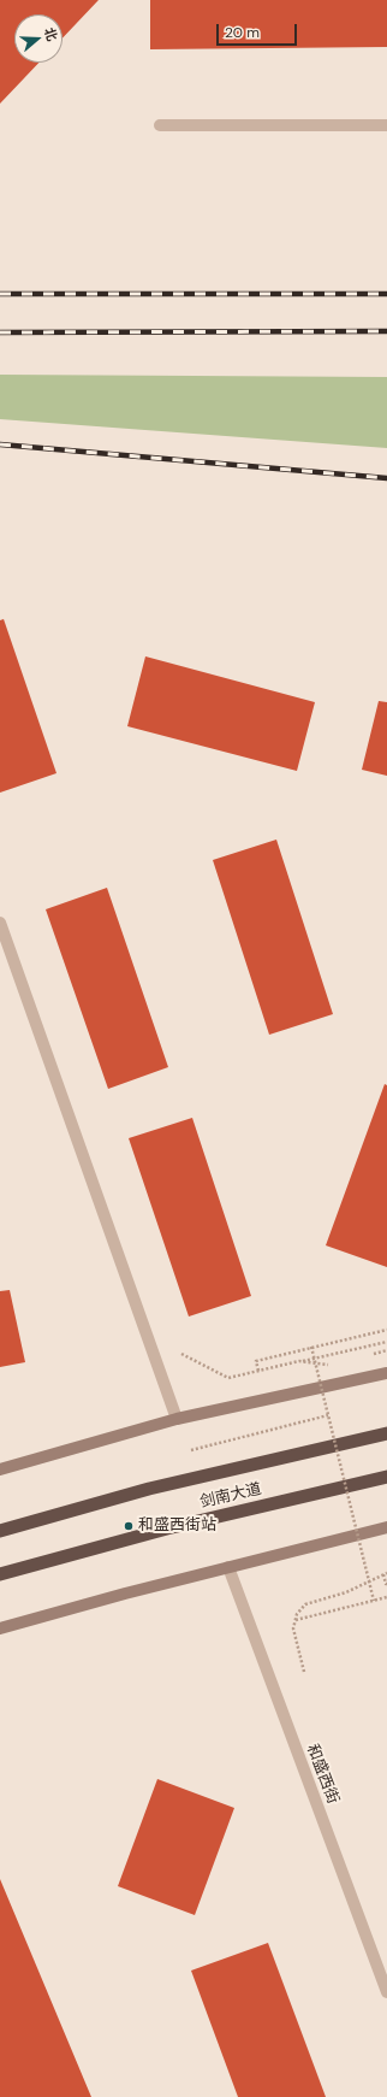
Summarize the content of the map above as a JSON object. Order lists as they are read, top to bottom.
{
  "streets": {
    "highway": ["剑南大道"],
    "street": ["和盛西街"]
  },
  "places": ["和盛西街站"],
  "scale_bar": "20 m",
  "north": "right"
}
